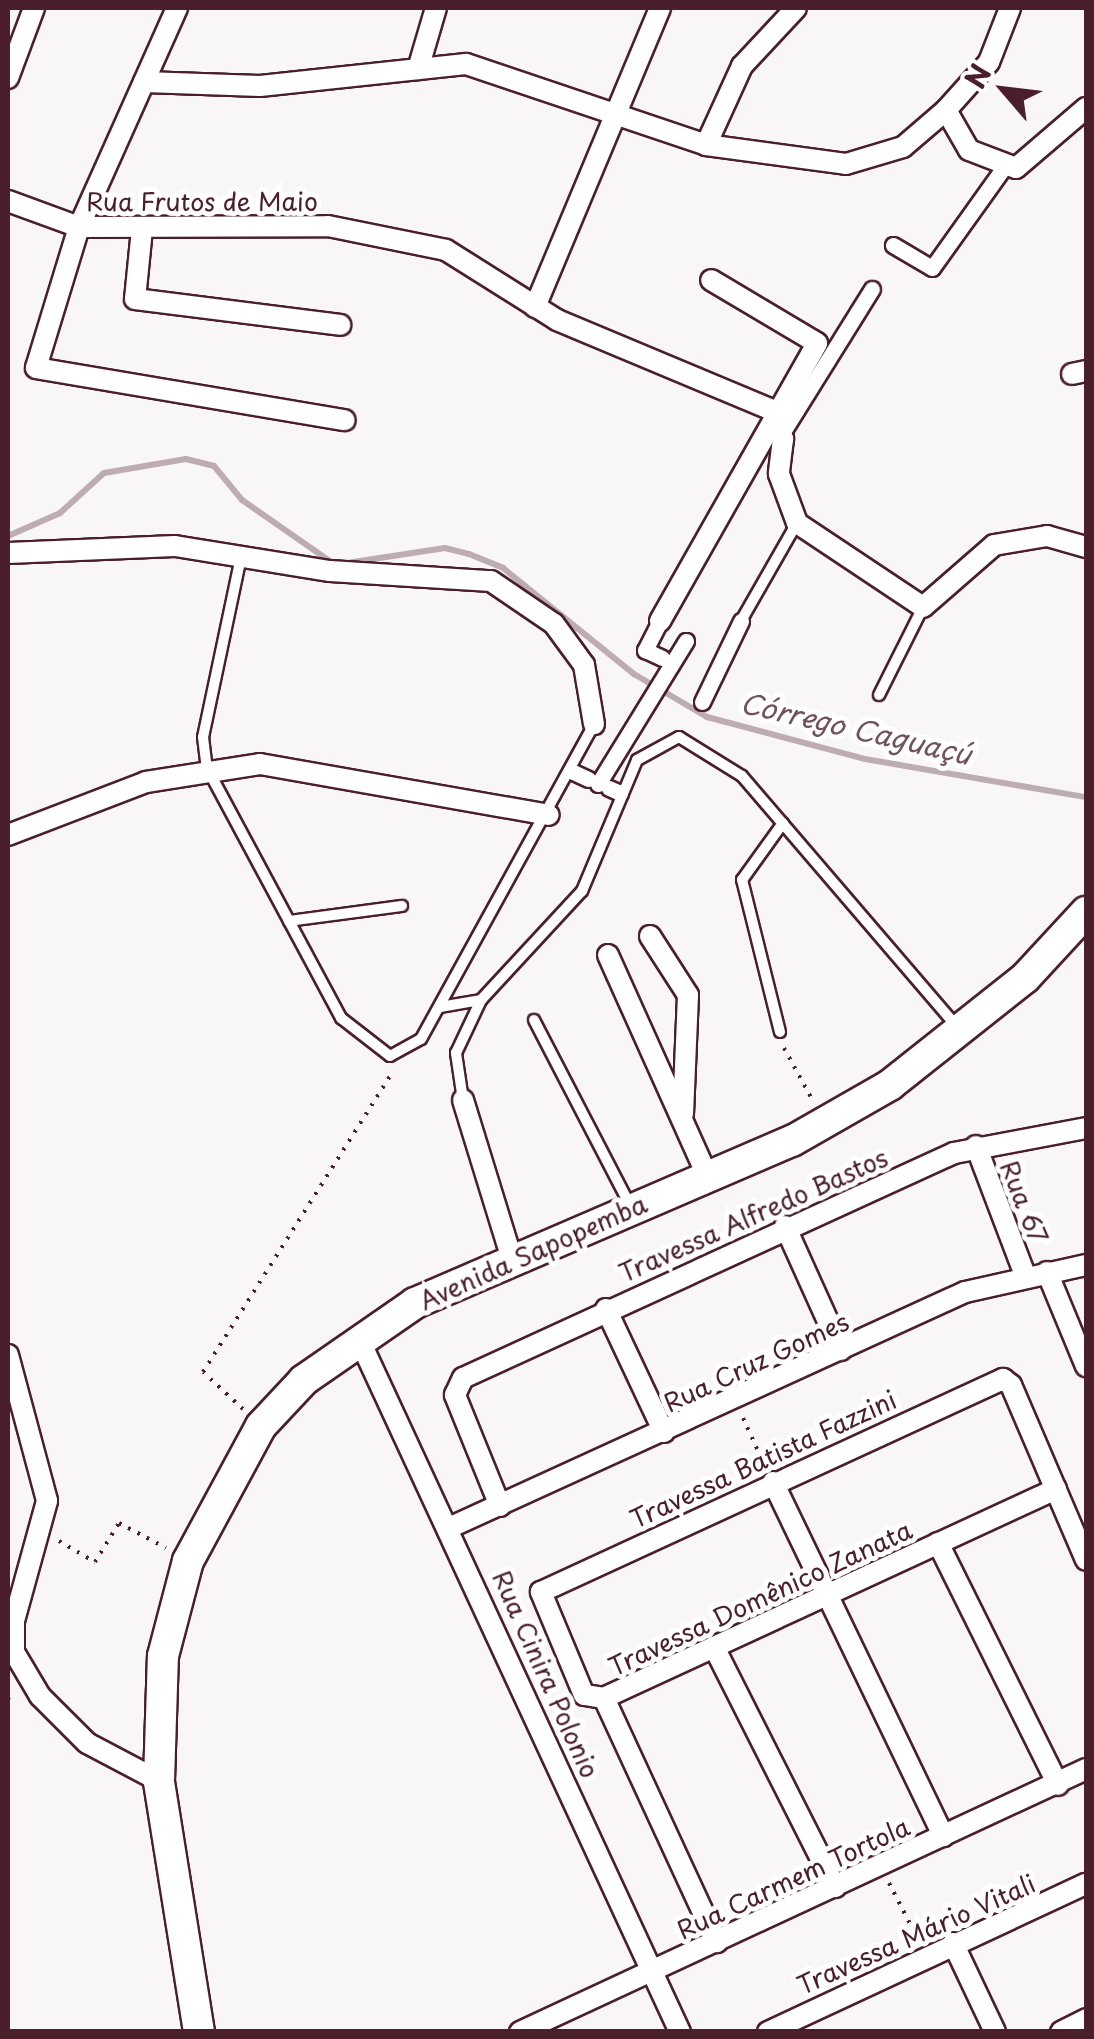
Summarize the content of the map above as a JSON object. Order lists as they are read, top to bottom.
{
  "streets": {
    "main road": ["Avenida Sapopemba"],
    "street": [
      "Rua Frutos de Maio",
      "Rua 67",
      "Travessa Alfredo Bastos",
      "Rua Cruz Gomes",
      "Travessa Batista Fazzini",
      "Travessa Domênico Zanata",
      "Rua Cinira Polonio",
      "Rua Carmem Tortola",
      "Travessa Mário Vitali"
    ]
  },
  "crossings": [
    ["Rua 67", "Travessa Alfredo Bastos"],
    ["Rua 67", "Rua Cruz Gomes"],
    ["Travessa Alfredo Bastos", "Rua Cruz Gomes"],
    ["Avenida Sapopemba", "Rua Cinira Polonio"],
    ["Rua Cruz Gomes", "Rua Cinira Polonio"],
    ["Travessa Batista Fazzini", "Travessa Domênico Zanata"],
    ["Travessa Domênico Zanata", "Rua Carmem Tortola"],
    ["Rua Cinira Polonio", "Rua Carmem Tortola"]
  ],
  "water": ["Córrego Caguaçú"],
  "north": "top left"
}
